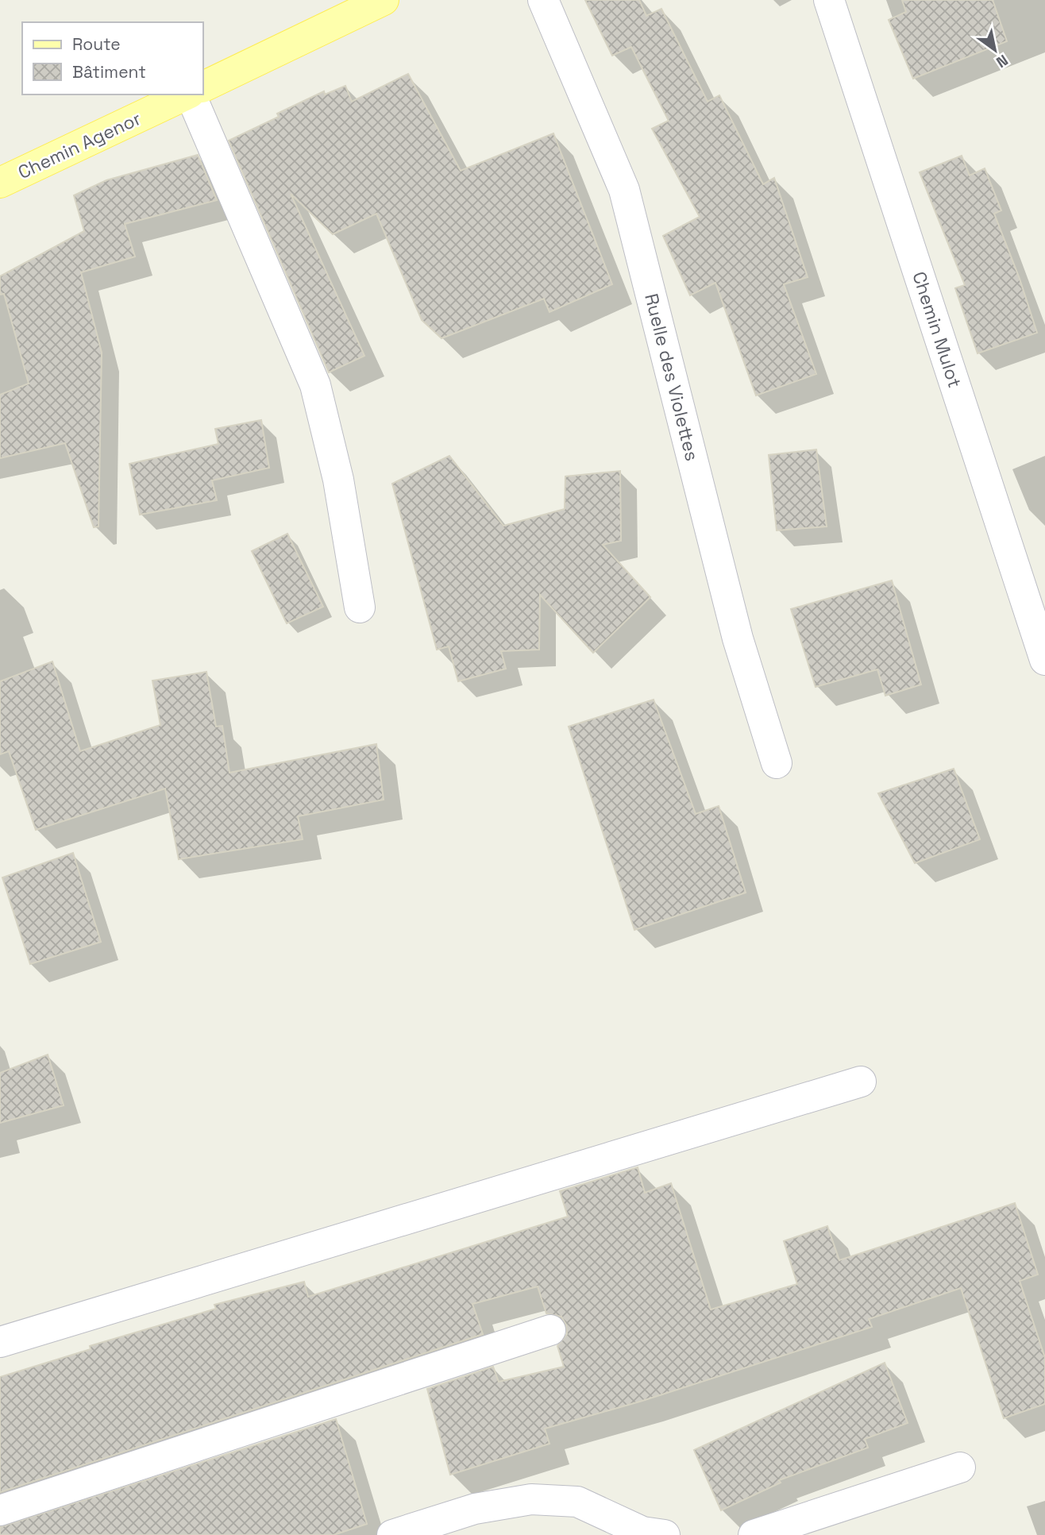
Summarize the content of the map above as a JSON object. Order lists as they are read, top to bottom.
{
  "streets": {
    "main road": ["Chemin Agenor"],
    "street": ["Chemin Mulot", "Ruelle des Violettes"]
  },
  "legend": ["Route", "Bâtiment"],
  "north": "bottom right"
}
